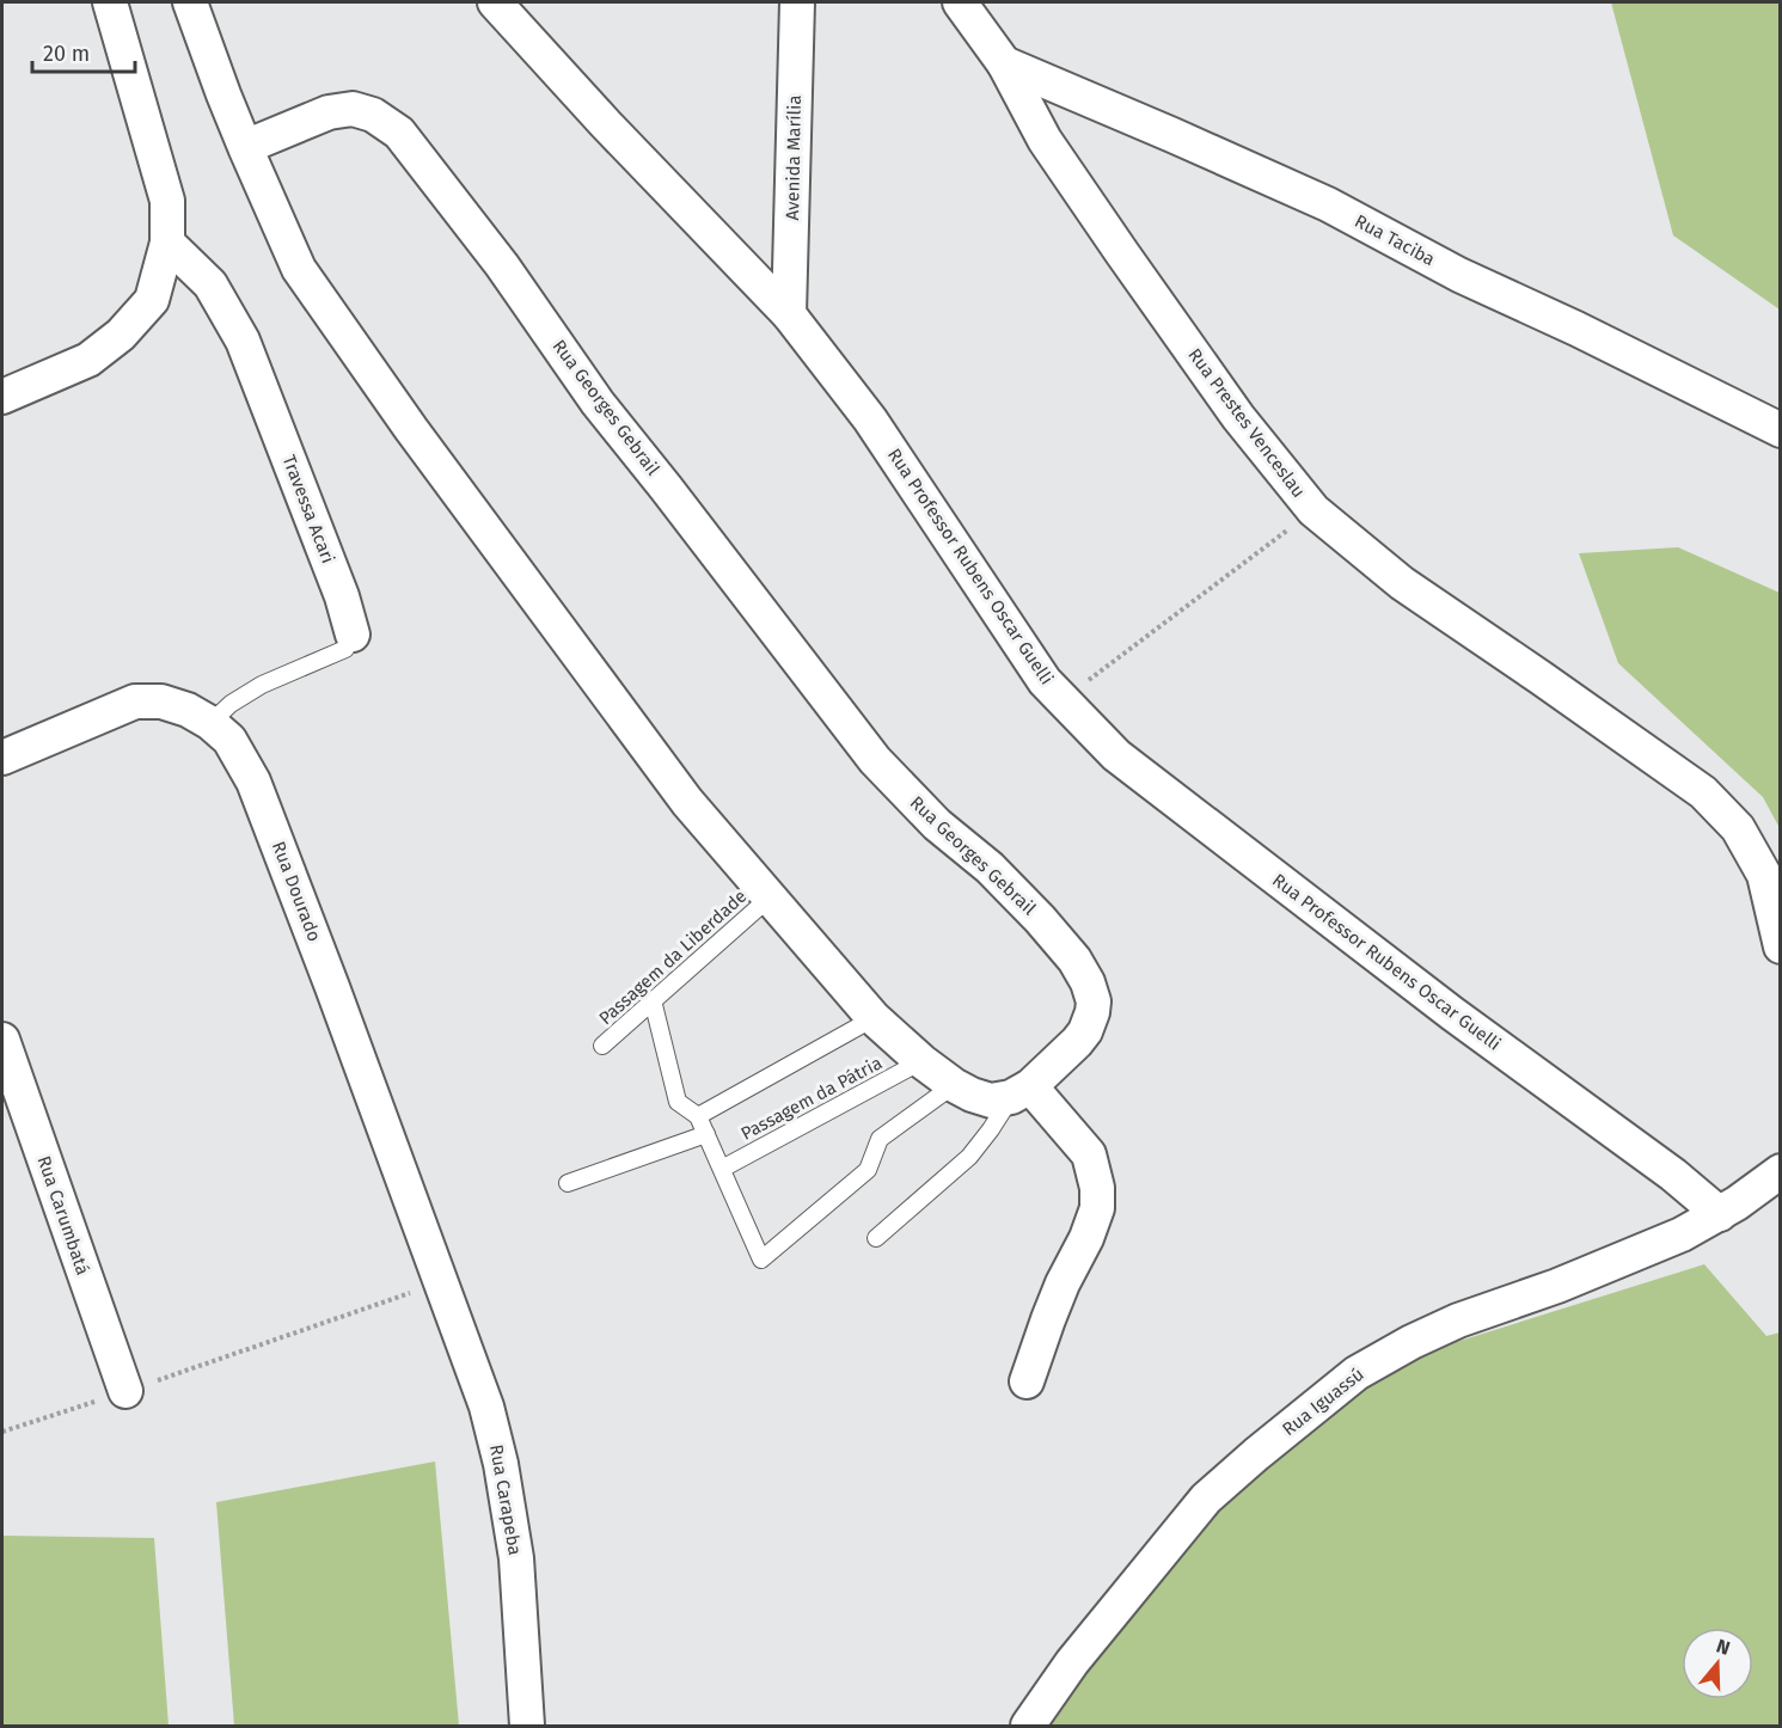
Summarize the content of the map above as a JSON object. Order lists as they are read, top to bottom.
{
  "streets": {
    "street": [
      "Avenida Marília",
      "Rua Taciba",
      "Rua Georges Gebrail",
      "Rua Prestes Venceslau",
      "Travessa Acari",
      "Rua Professor Rubens Oscar Guelli",
      "Rua Dourado",
      "Rua Carumbatá",
      "Rua Iguassú",
      "Rua Carapeba"
    ],
    "lane": ["Passagem da Liberdade", "Passagem da Pátria"]
  },
  "crossings": [
    ["Avenida Marília", "Rua Professor Rubens Oscar Guelli"],
    ["Rua Taciba", "Rua Prestes Venceslau"],
    ["Travessa Acari", "Rua Dourado"],
    ["Rua Professor Rubens Oscar Guelli", "Rua Iguassú"],
    ["Rua Dourado", "Rua Carapeba"]
  ],
  "scale_bar": "20 m",
  "north": "top"
}
